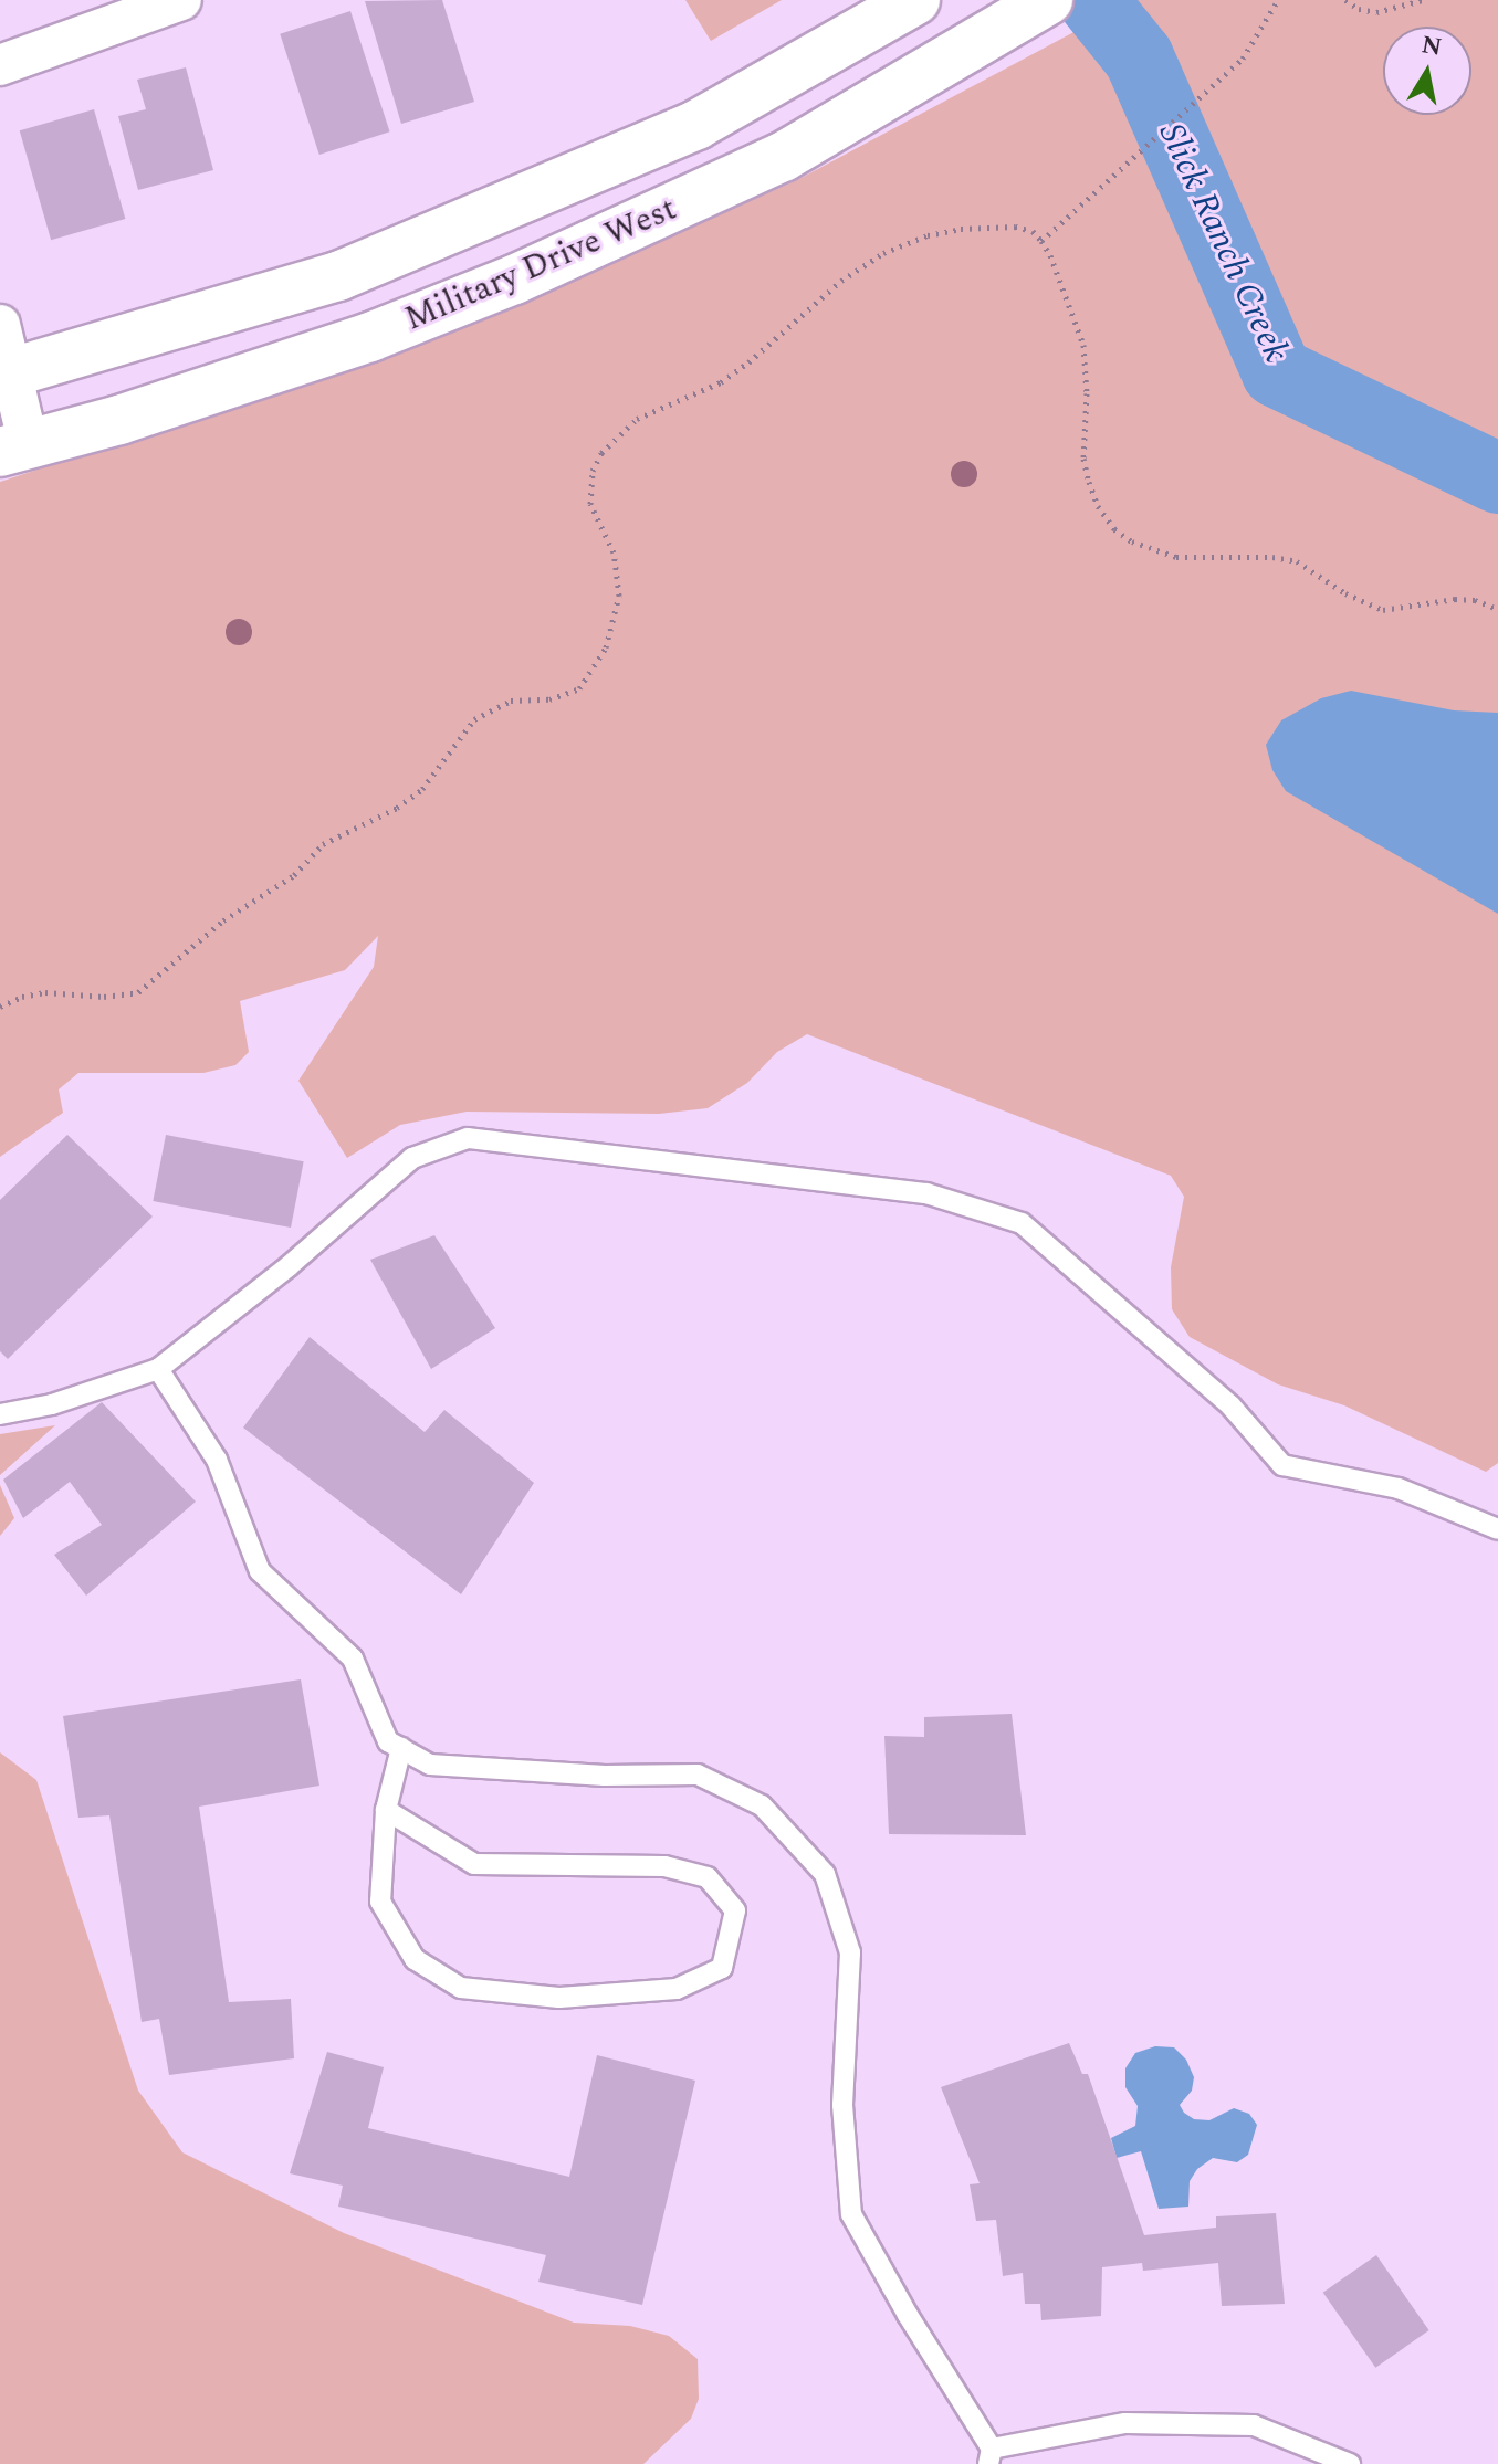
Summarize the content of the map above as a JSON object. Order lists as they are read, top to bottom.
{
  "streets": {
    "main road": ["Military Drive West"]
  },
  "water": ["Slick Ranch Creek"],
  "north": "top"
}
